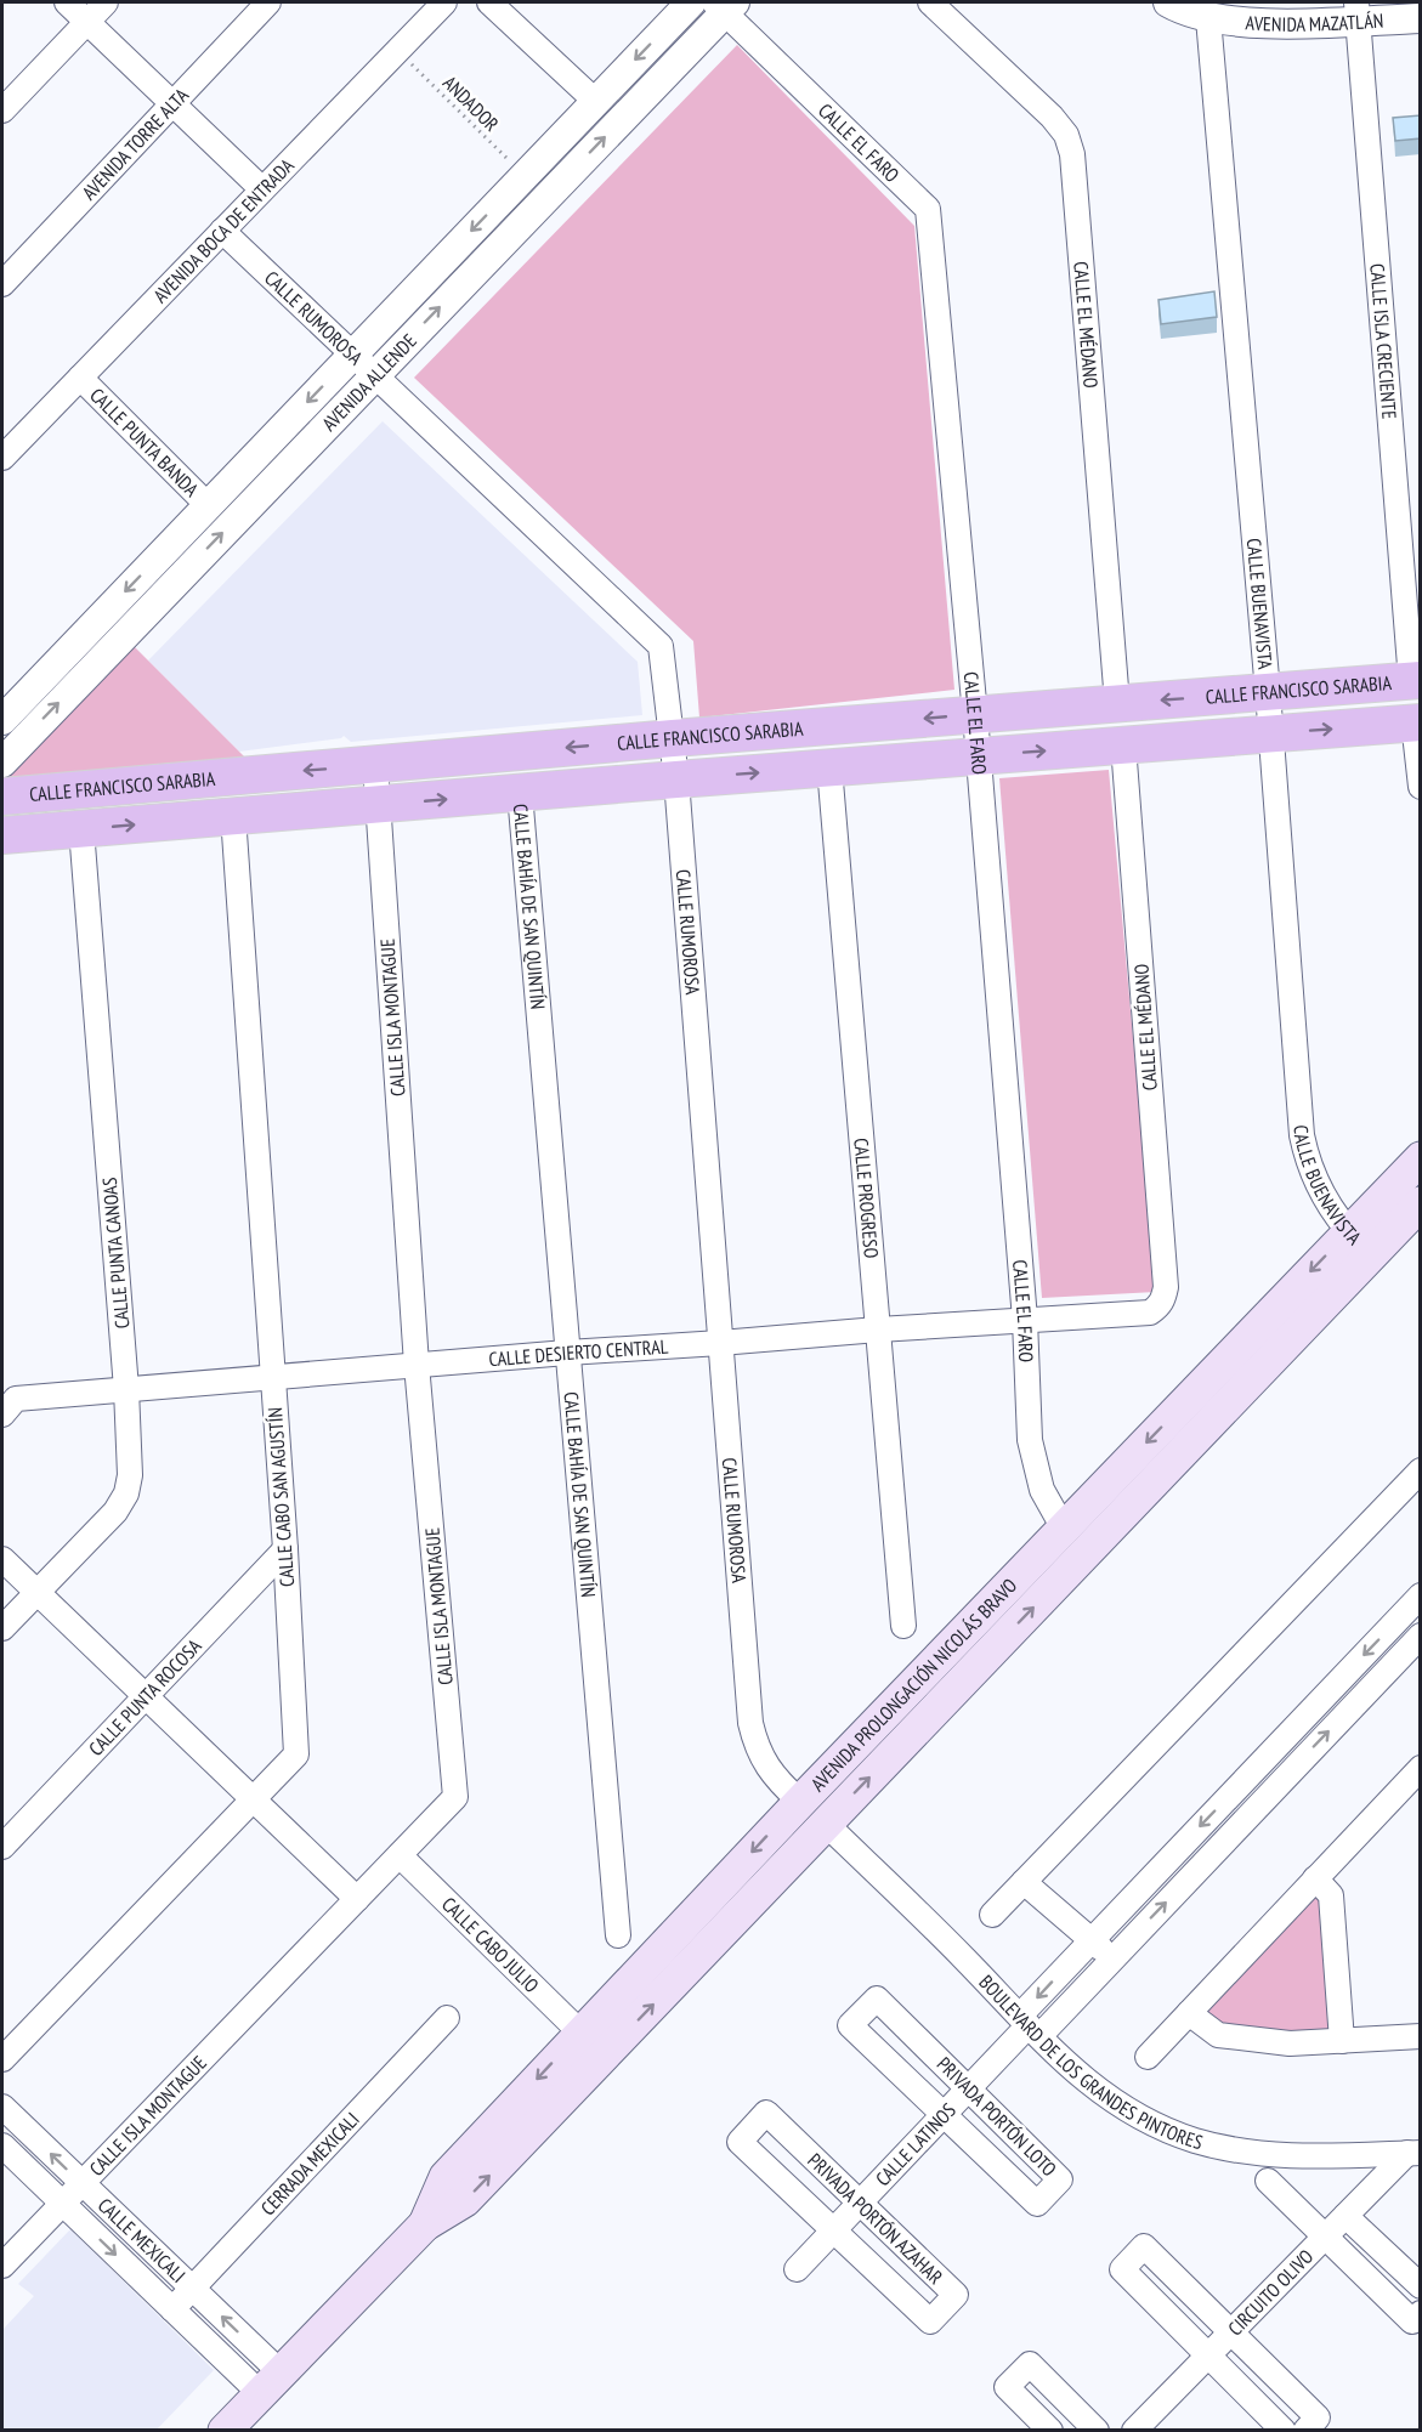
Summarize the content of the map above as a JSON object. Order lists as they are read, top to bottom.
{
  "streets": {
    "main road": ["CALLE FRANCISCO SARABIA", "AVENIDA PROLONGACIÓN NICOLÁS BRAVO"],
    "street": [
      "AVENIDA MAZATLÁN",
      "AVENIDA TORRE ALTA",
      "CALLE EL FARO",
      "AVENIDA BOCA DE ENTRADA",
      "CALLE RUMOROSA",
      "CALLE EL MÉDANO",
      "CALLE ISLA CRECIENTE",
      "AVENIDA ALLENDE",
      "CALLE PUNTA BANDA",
      "CALLE BUENAVISTA",
      "CALLE BAHÍA DE SAN QUINTÍN",
      "CALLE ISLA MONTAGUE",
      "CALLE PROGRESO",
      "CALLE PUNTA CANOAS",
      "CALLE DESIERTO CENTRAL",
      "CALLE CABO SAN AGUSTÍN",
      "CALLE PUNTA ROCOSA",
      "CALLE CABO JULIO",
      "BOULEVARD DE LOS GRANDES PINTORES",
      "PRIVADA PORTÓN LOTO",
      "CALLE LATINOS",
      "CERRADA MEXICALI",
      "PRIVADA PORTÓN AZAHAR",
      "CALLE MEXICALI",
      "CIRCUITO OLIVO"
    ],
    "path": ["ANDADOR"]
  },
  "crossings": [
    ["AVENIDA MAZATLÁN", "CALLE ISLA CRECIENTE"],
    ["AVENIDA MAZATLÁN", "CALLE BUENAVISTA"],
    ["ANDADOR", "AVENIDA BOCA DE ENTRADA"],
    ["ANDADOR", "AVENIDA ALLENDE"],
    ["CALLE EL FARO", "AVENIDA ALLENDE"],
    ["CALLE EL FARO", "CALLE FRANCISCO SARABIA"],
    ["CALLE EL FARO", "CALLE DESIERTO CENTRAL"],
    ["CALLE EL FARO", "AVENIDA PROLONGACIÓN NICOLÁS BRAVO"],
    ["AVENIDA BOCA DE ENTRADA", "CALLE RUMOROSA"],
    ["AVENIDA BOCA DE ENTRADA", "CALLE PUNTA BANDA"],
    ["CALLE RUMOROSA", "AVENIDA ALLENDE"],
    ["CALLE RUMOROSA", "CALLE FRANCISCO SARABIA"],
    ["CALLE RUMOROSA", "CALLE DESIERTO CENTRAL"],
    ["CALLE RUMOROSA", "AVENIDA PROLONGACIÓN NICOLÁS BRAVO"],
    ["CALLE EL MÉDANO", "CALLE FRANCISCO SARABIA"],
    ["CALLE EL MÉDANO", "CALLE DESIERTO CENTRAL"],
    ["CALLE ISLA CRECIENTE", "CALLE FRANCISCO SARABIA"],
    ["AVENIDA ALLENDE", "CALLE PUNTA BANDA"],
    ["CALLE BUENAVISTA", "CALLE FRANCISCO SARABIA"],
    ["CALLE BUENAVISTA", "AVENIDA PROLONGACIÓN NICOLÁS BRAVO"],
    ["CALLE FRANCISCO SARABIA", "CALLE BAHÍA DE SAN QUINTÍN"],
    ["CALLE FRANCISCO SARABIA", "CALLE ISLA MONTAGUE"],
    ["CALLE FRANCISCO SARABIA", "CALLE PROGRESO"],
    ["CALLE FRANCISCO SARABIA", "CALLE PUNTA CANOAS"],
    ["CALLE FRANCISCO SARABIA", "CALLE CABO SAN AGUSTÍN"],
    ["CALLE BAHÍA DE SAN QUINTÍN", "CALLE DESIERTO CENTRAL"],
    ["CALLE ISLA MONTAGUE", "CALLE DESIERTO CENTRAL"],
    ["CALLE ISLA MONTAGUE", "CALLE CABO JULIO"],
    ["CALLE ISLA MONTAGUE", "CALLE MEXICALI"],
    ["CALLE PROGRESO", "CALLE DESIERTO CENTRAL"],
    ["CALLE PUNTA CANOAS", "CALLE DESIERTO CENTRAL"],
    ["CALLE DESIERTO CENTRAL", "CALLE CABO SAN AGUSTÍN"],
    ["CALLE CABO SAN AGUSTÍN", "CALLE PUNTA ROCOSA"],
    ["AVENIDA PROLONGACIÓN NICOLÁS BRAVO", "CALLE CABO JULIO"],
    ["AVENIDA PROLONGACIÓN NICOLÁS BRAVO", "BOULEVARD DE LOS GRANDES PINTORES"],
    ["AVENIDA PROLONGACIÓN NICOLÁS BRAVO", "CALLE MEXICALI"],
    ["BOULEVARD DE LOS GRANDES PINTORES", "CALLE LATINOS"],
    ["BOULEVARD DE LOS GRANDES PINTORES", "CIRCUITO OLIVO"],
    ["PRIVADA PORTÓN LOTO", "CALLE LATINOS"],
    ["CALLE LATINOS", "PRIVADA PORTÓN AZAHAR"],
    ["CERRADA MEXICALI", "CALLE MEXICALI"]
  ]
}
